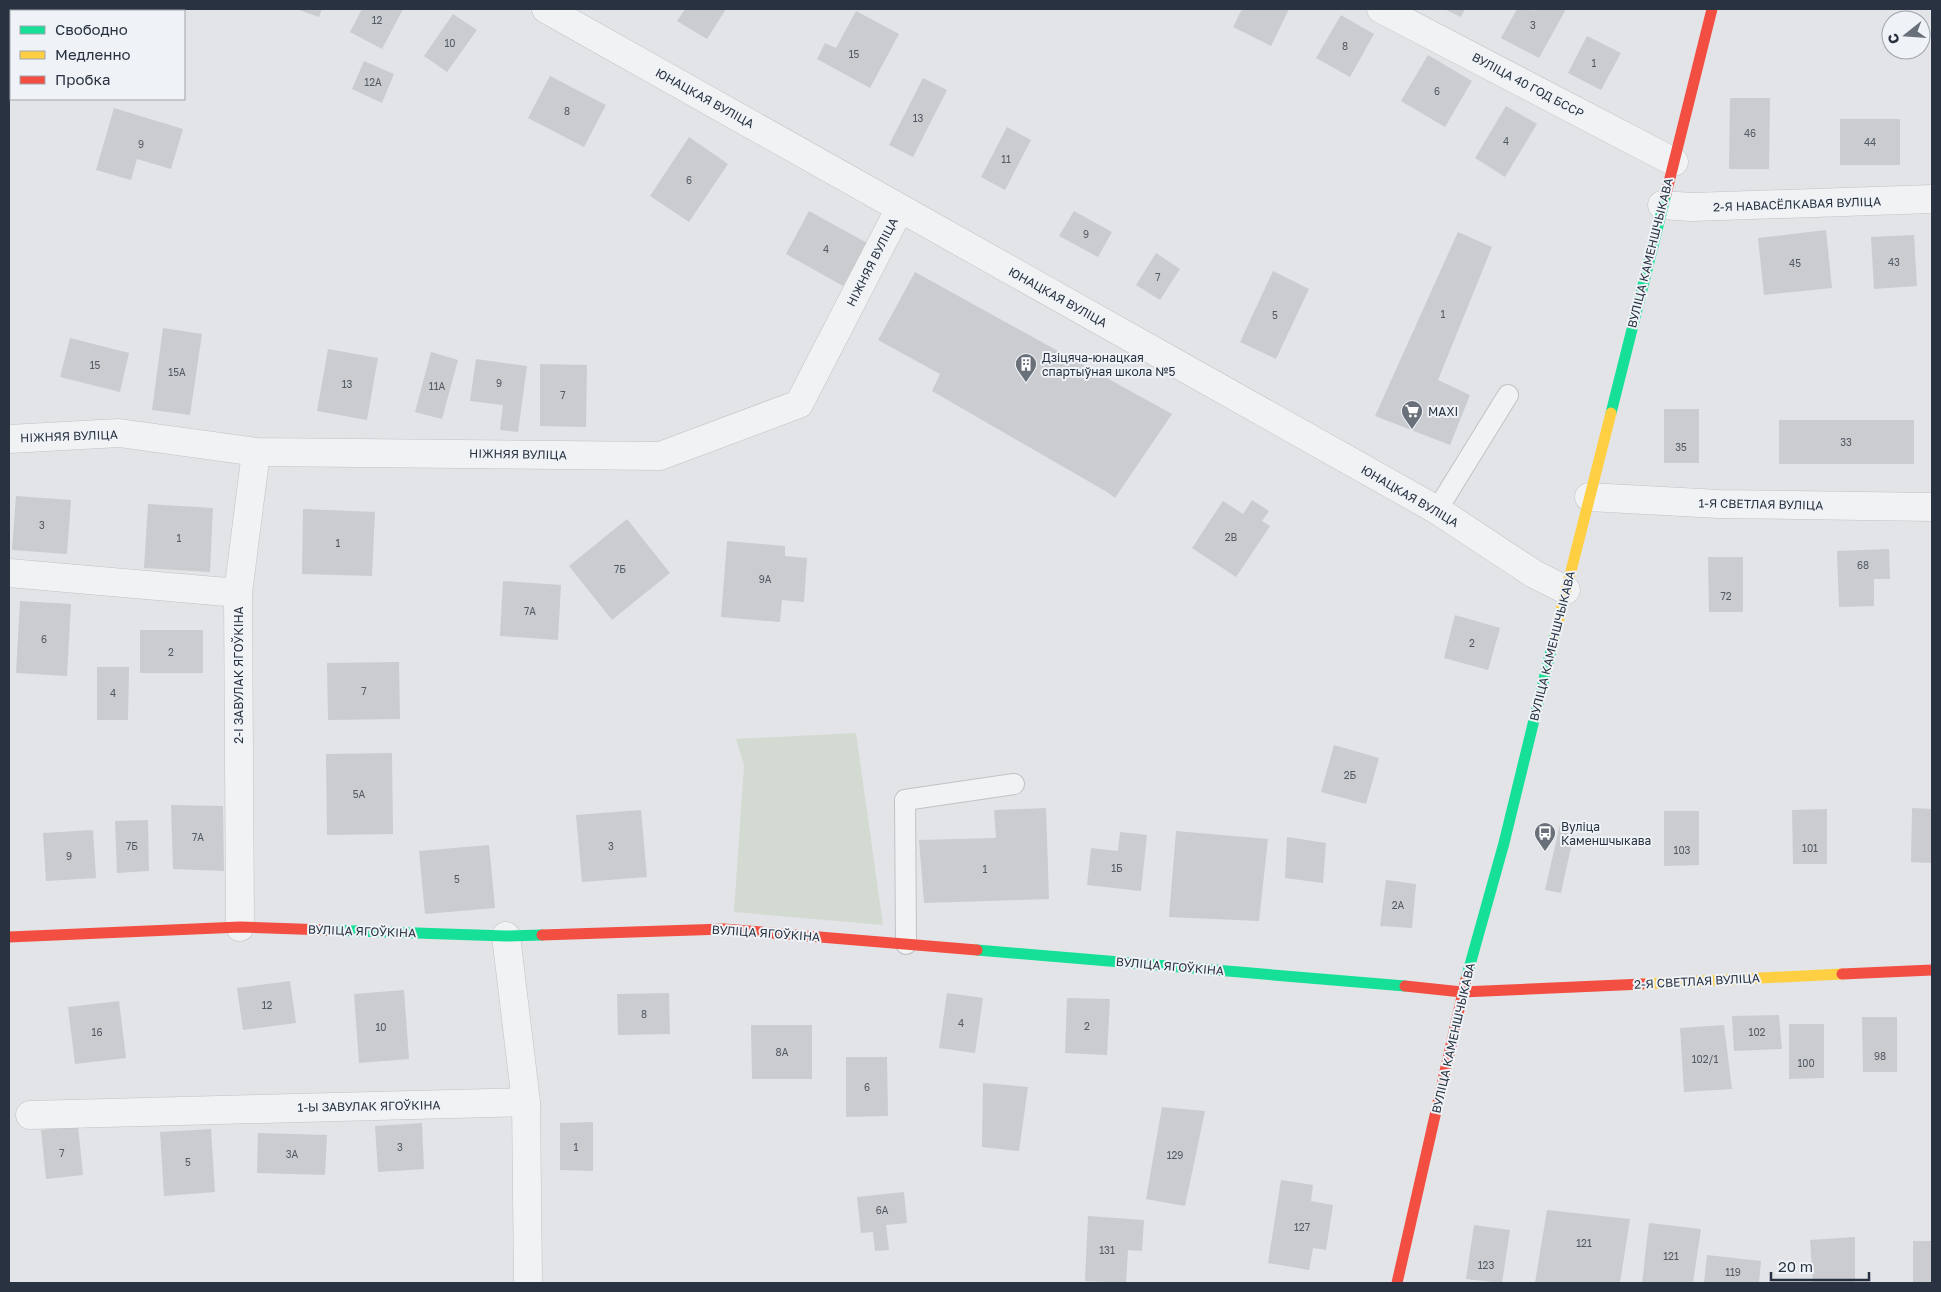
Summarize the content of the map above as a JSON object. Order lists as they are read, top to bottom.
{
  "streets": {
    "street": [
      "ВУЛІЦА 40 ГОД БССР",
      "ЮНАЦКАЯ ВУЛІЦА",
      "2-Я НАВАСЁЛКАВАЯ ВУЛІЦА",
      "ВУЛІЦА КАМЕНШЧЫКАВА",
      "НІЖНЯЯ ВУЛІЦА",
      "1-Я СВЕТЛАЯ ВУЛІЦА",
      "2-І ЗАВУЛАК ЯГОЎКІНА",
      "ВУЛІЦА ЯГОЎКІНА",
      "2-Я СВЕТЛАЯ ВУЛІЦА",
      "1-Ы ЗАВУЛАК ЯГОЎКІНА"
    ]
  },
  "crossings": [
    ["ВУЛІЦА 40 ГОД БССР", "ВУЛІЦА КАМЕНШЧЫКАВА"],
    ["ЮНАЦКАЯ ВУЛІЦА", "ВУЛІЦА КАМЕНШЧЫКАВА"],
    ["ЮНАЦКАЯ ВУЛІЦА", "НІЖНЯЯ ВУЛІЦА"],
    ["2-Я НАВАСЁЛКАВАЯ ВУЛІЦА", "ВУЛІЦА КАМЕНШЧЫКАВА"],
    ["ВУЛІЦА КАМЕНШЧЫКАВА", "1-Я СВЕТЛАЯ ВУЛІЦА"],
    ["ВУЛІЦА КАМЕНШЧЫКАВА", "ВУЛІЦА ЯГОЎКІНА"],
    ["ВУЛІЦА КАМЕНШЧЫКАВА", "2-Я СВЕТЛАЯ ВУЛІЦА"],
    ["2-І ЗАВУЛАК ЯГОЎКІНА", "ВУЛІЦА ЯГОЎКІНА"],
    ["ВУЛІЦА ЯГОЎКІНА", "2-Я СВЕТЛАЯ ВУЛІЦА"]
  ],
  "places": {
    "building": ["Дзіцяча-юнацкая спартыўная школа №5"],
    "supermarket": ["MAXI"],
    "bus stop": ["Вуліца Каменшчыкава"]
  },
  "house_numbers": [
    "12",
    "3",
    "10",
    "8",
    "15",
    "1",
    "12А",
    "6",
    "8",
    "13",
    "46",
    "4",
    "44",
    "9",
    "11",
    "6",
    "9",
    "4",
    "43",
    "45",
    "7",
    "1",
    "5",
    "15",
    "15А",
    "9",
    "13",
    "11А",
    "7",
    "33",
    "35",
    "3",
    "2В",
    "1",
    "1",
    "68",
    "7Б",
    "9А",
    "72",
    "7А",
    "6",
    "2",
    "2",
    "7",
    "4",
    "2Б",
    "5А",
    "7А",
    "7Б",
    "3",
    "101",
    "103",
    "9",
    "1Б",
    "1",
    "5",
    "2А",
    "12",
    "8",
    "4",
    "2",
    "10",
    "16",
    "102",
    "8А",
    "98",
    "102/1",
    "100",
    "6",
    "3",
    "1",
    "7",
    "3А",
    "129",
    "5",
    "6А",
    "127",
    "121",
    "131",
    "121",
    "123",
    "119"
  ],
  "legend": ["Свободно", "Медленно", "Пробка"],
  "scale_bar": "20 m",
  "north": "left"
}
